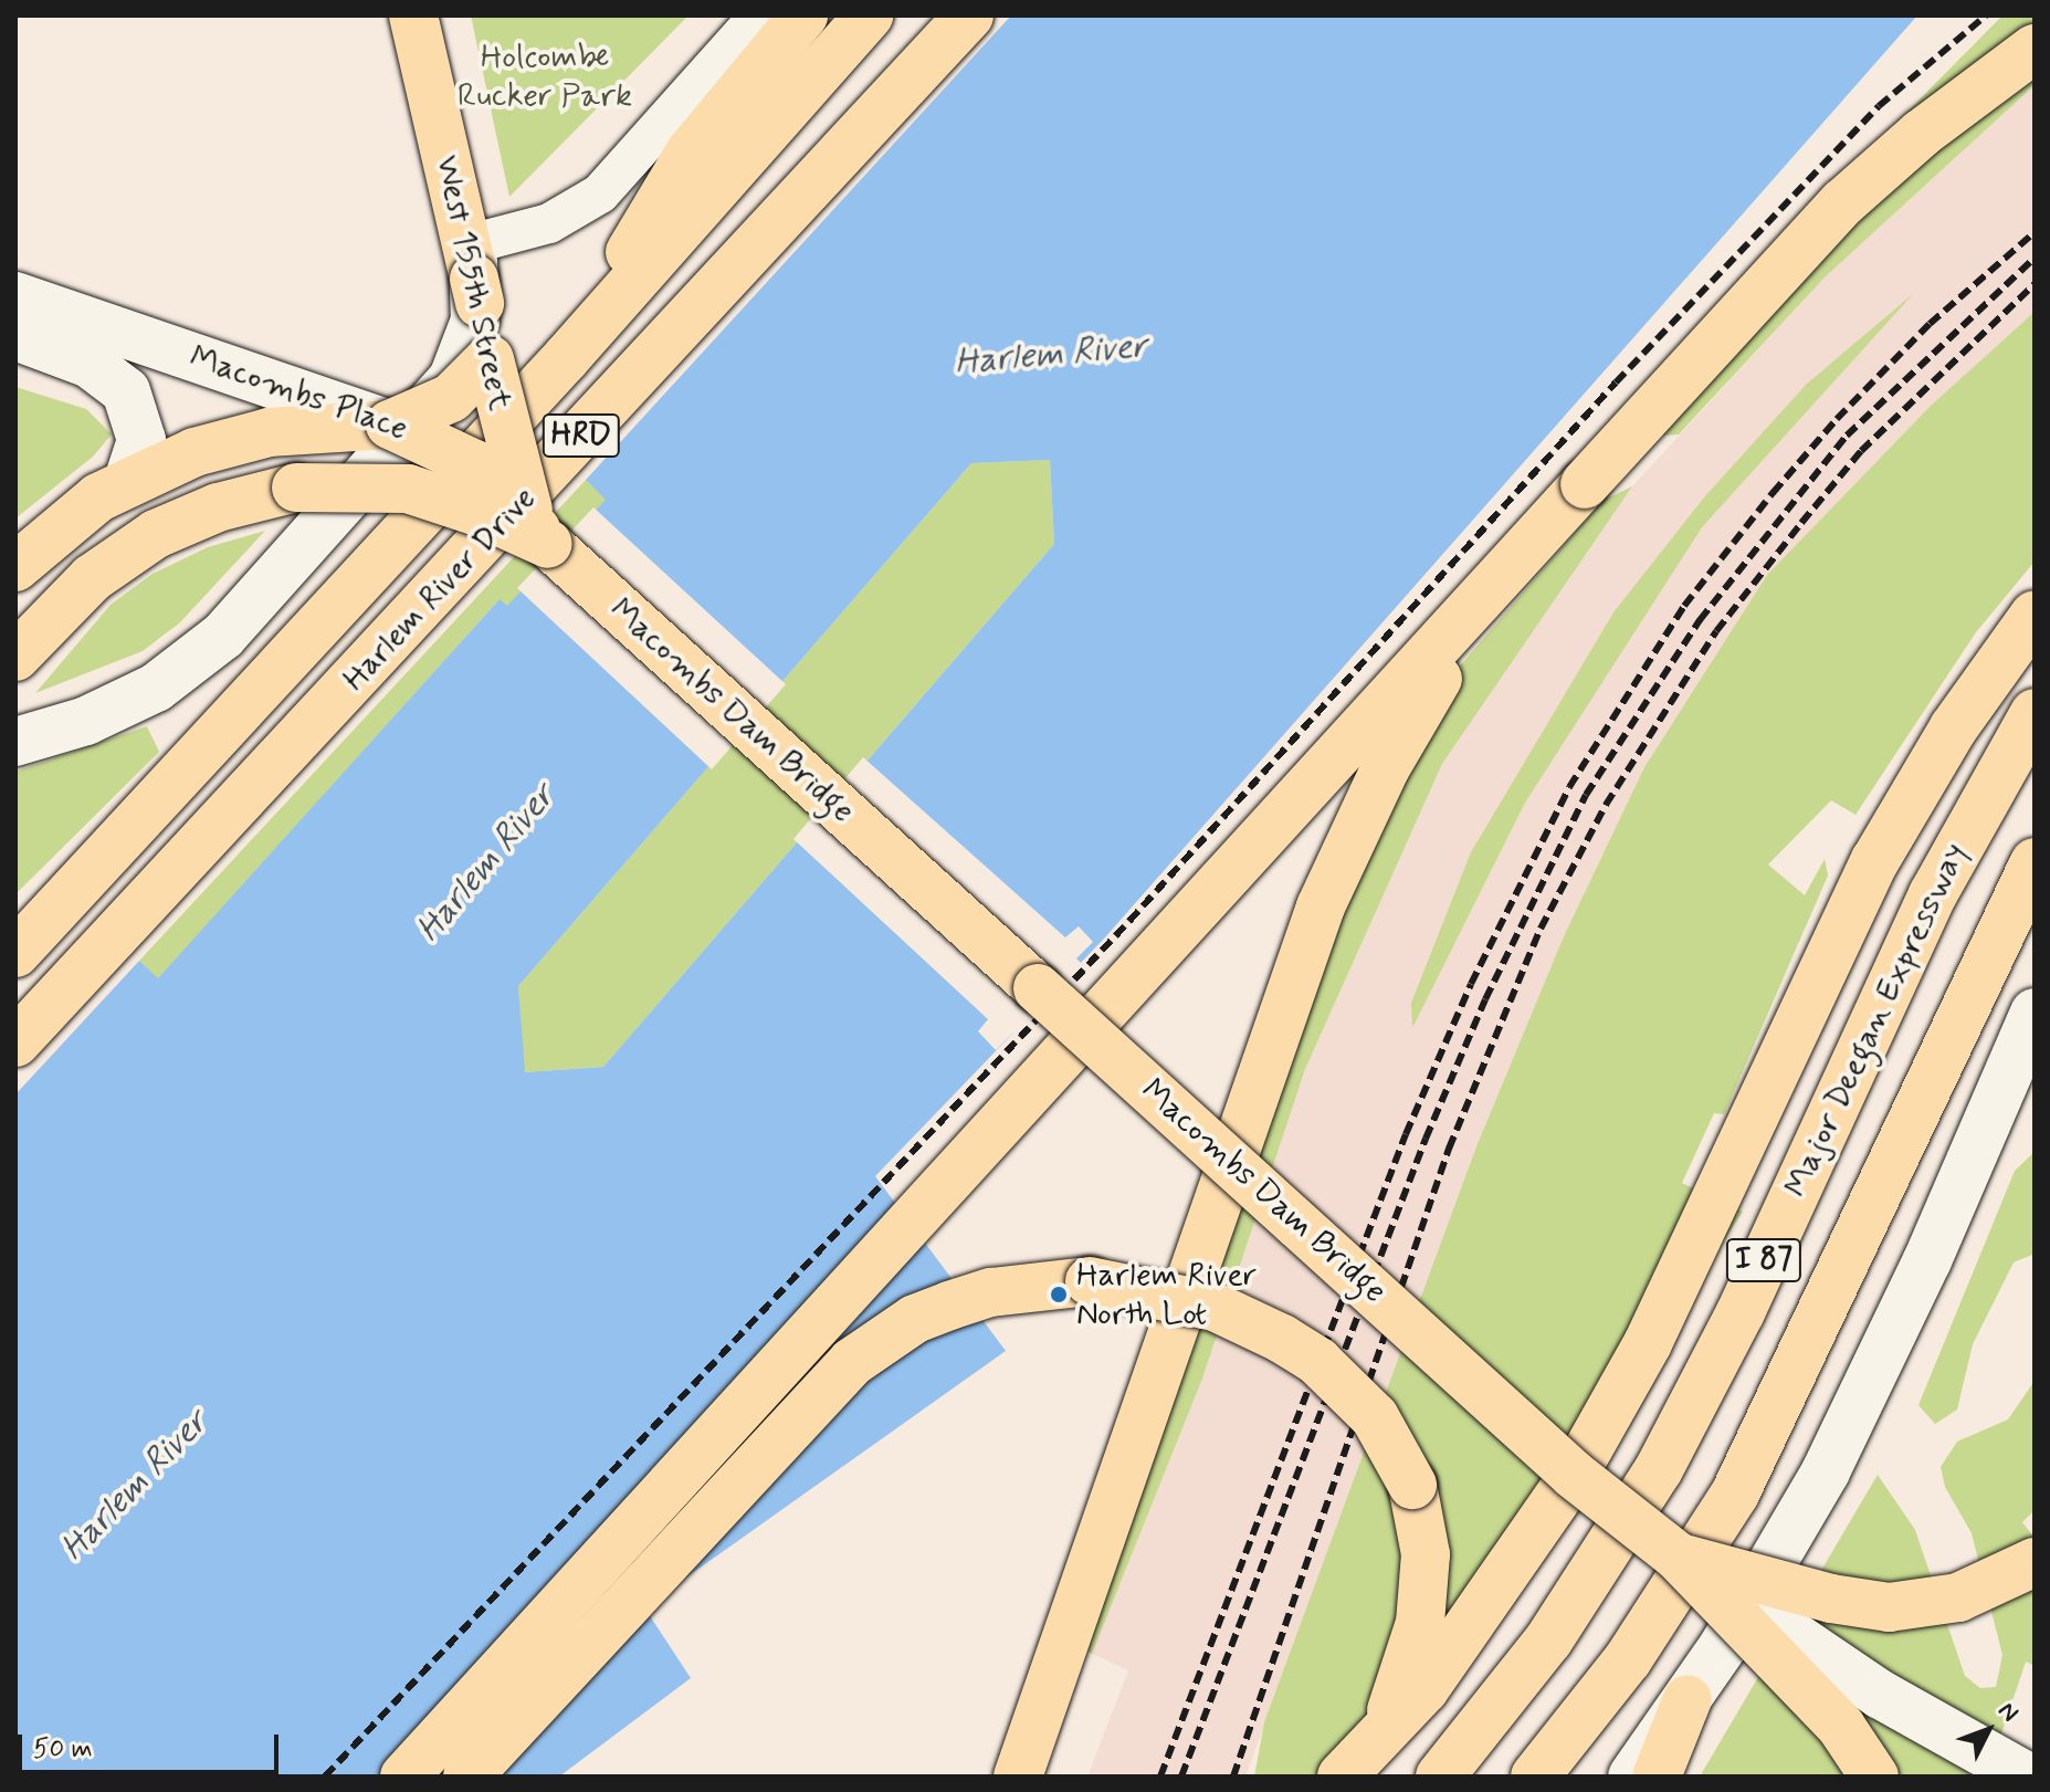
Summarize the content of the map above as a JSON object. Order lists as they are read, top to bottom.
{
  "streets": {
    "main road": [
      "West 155th Street",
      "Macombs Place",
      "HRD",
      "Harlem River Drive",
      "Macombs Dam Bridge",
      "Major Deegan Expressway",
      "I 87"
    ]
  },
  "crossings": [
    ["West 155th Street", "Macombs Place"],
    ["West 155th Street", "Macombs Dam Bridge"],
    ["Macombs Place", "Macombs Dam Bridge"]
  ],
  "water": ["Harlem River"],
  "parks": ["Holcombe Rucker Park"],
  "places": ["Harlem River North Lot"],
  "scale_bar": "50 m",
  "north": "top right"
}
